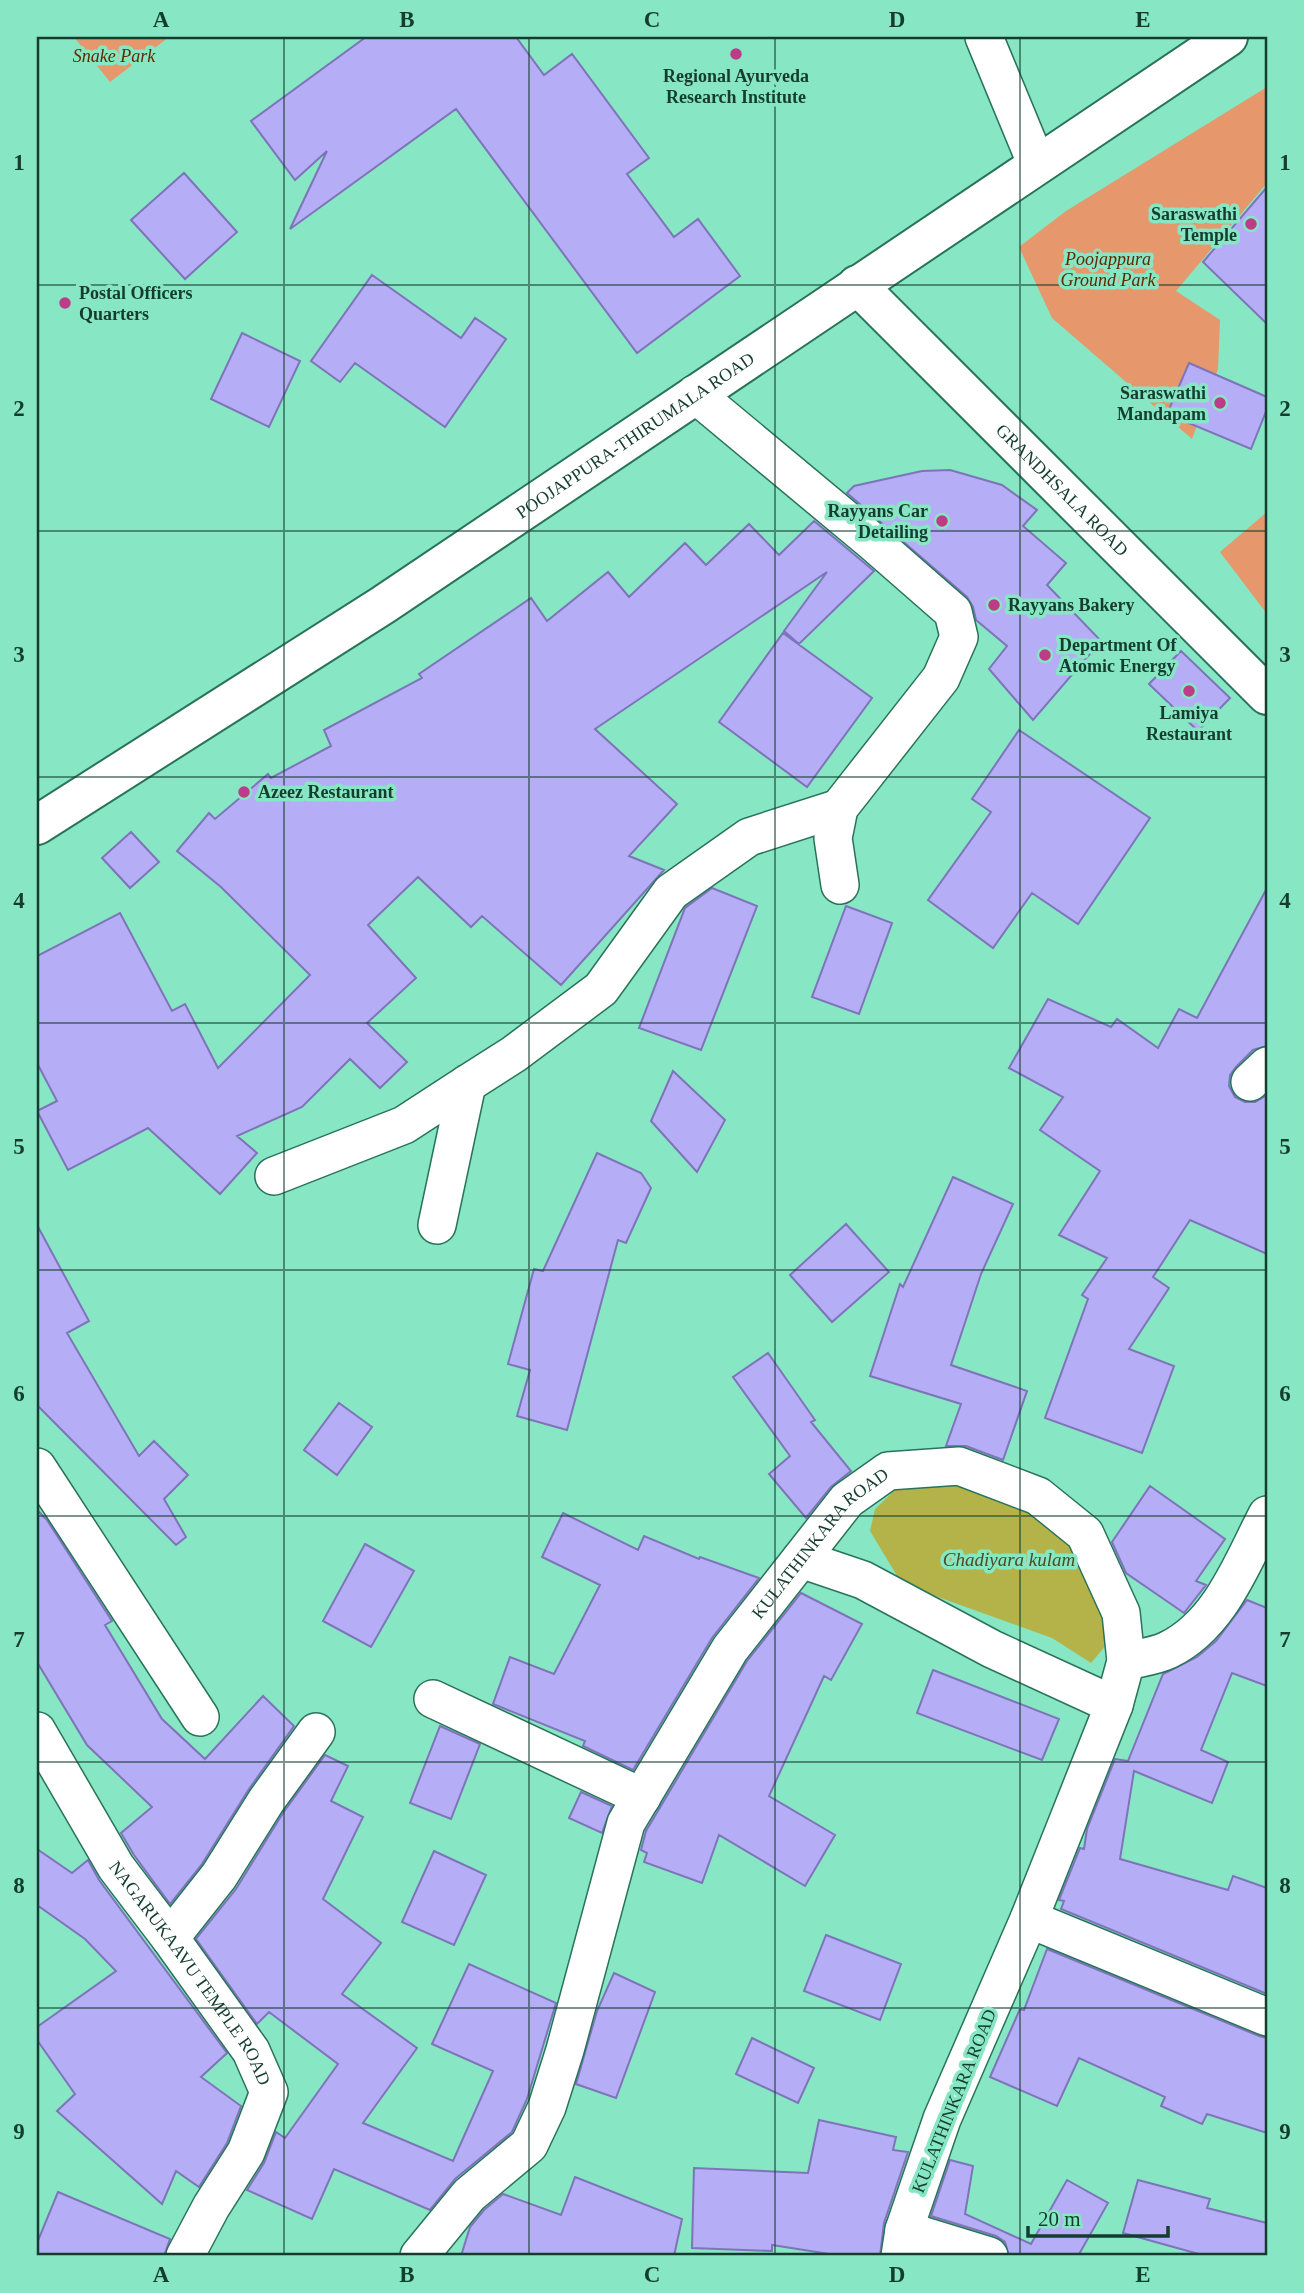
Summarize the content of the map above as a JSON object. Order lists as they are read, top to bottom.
{
  "streets": {
    "main road": ["POOJAPPURA-THIRUMALA ROAD", "GRANDHSALA ROAD"],
    "street": ["KULATHINKARA ROAD", "NAGARUKAAVU TEMPLE ROAD"]
  },
  "crossings": [
    ["POOJAPPURA-THIRUMALA ROAD", "GRANDHSALA ROAD"]
  ],
  "water": ["Chadiyara kulam"],
  "parks": ["Snake Park", "Poojappura Ground Park"],
  "places": [
    "Regional Ayurveda Research Institute",
    "Saraswathi Temple",
    "Postal Officers Quarters",
    "Saraswathi Mandapam",
    "Rayyans Car Detailing",
    "Rayyans Bakery",
    "Department Of Atomic Energy",
    "Lamiya Restaurant",
    "Azeez Restaurant"
  ],
  "scale_bar": "20 m",
  "grid": {
    "columns": [
      "A",
      "B",
      "C",
      "D",
      "E"
    ],
    "rows": [
      "1",
      "2",
      "3",
      "4",
      "5",
      "6",
      "7",
      "8",
      "9"
    ]
  }
}
